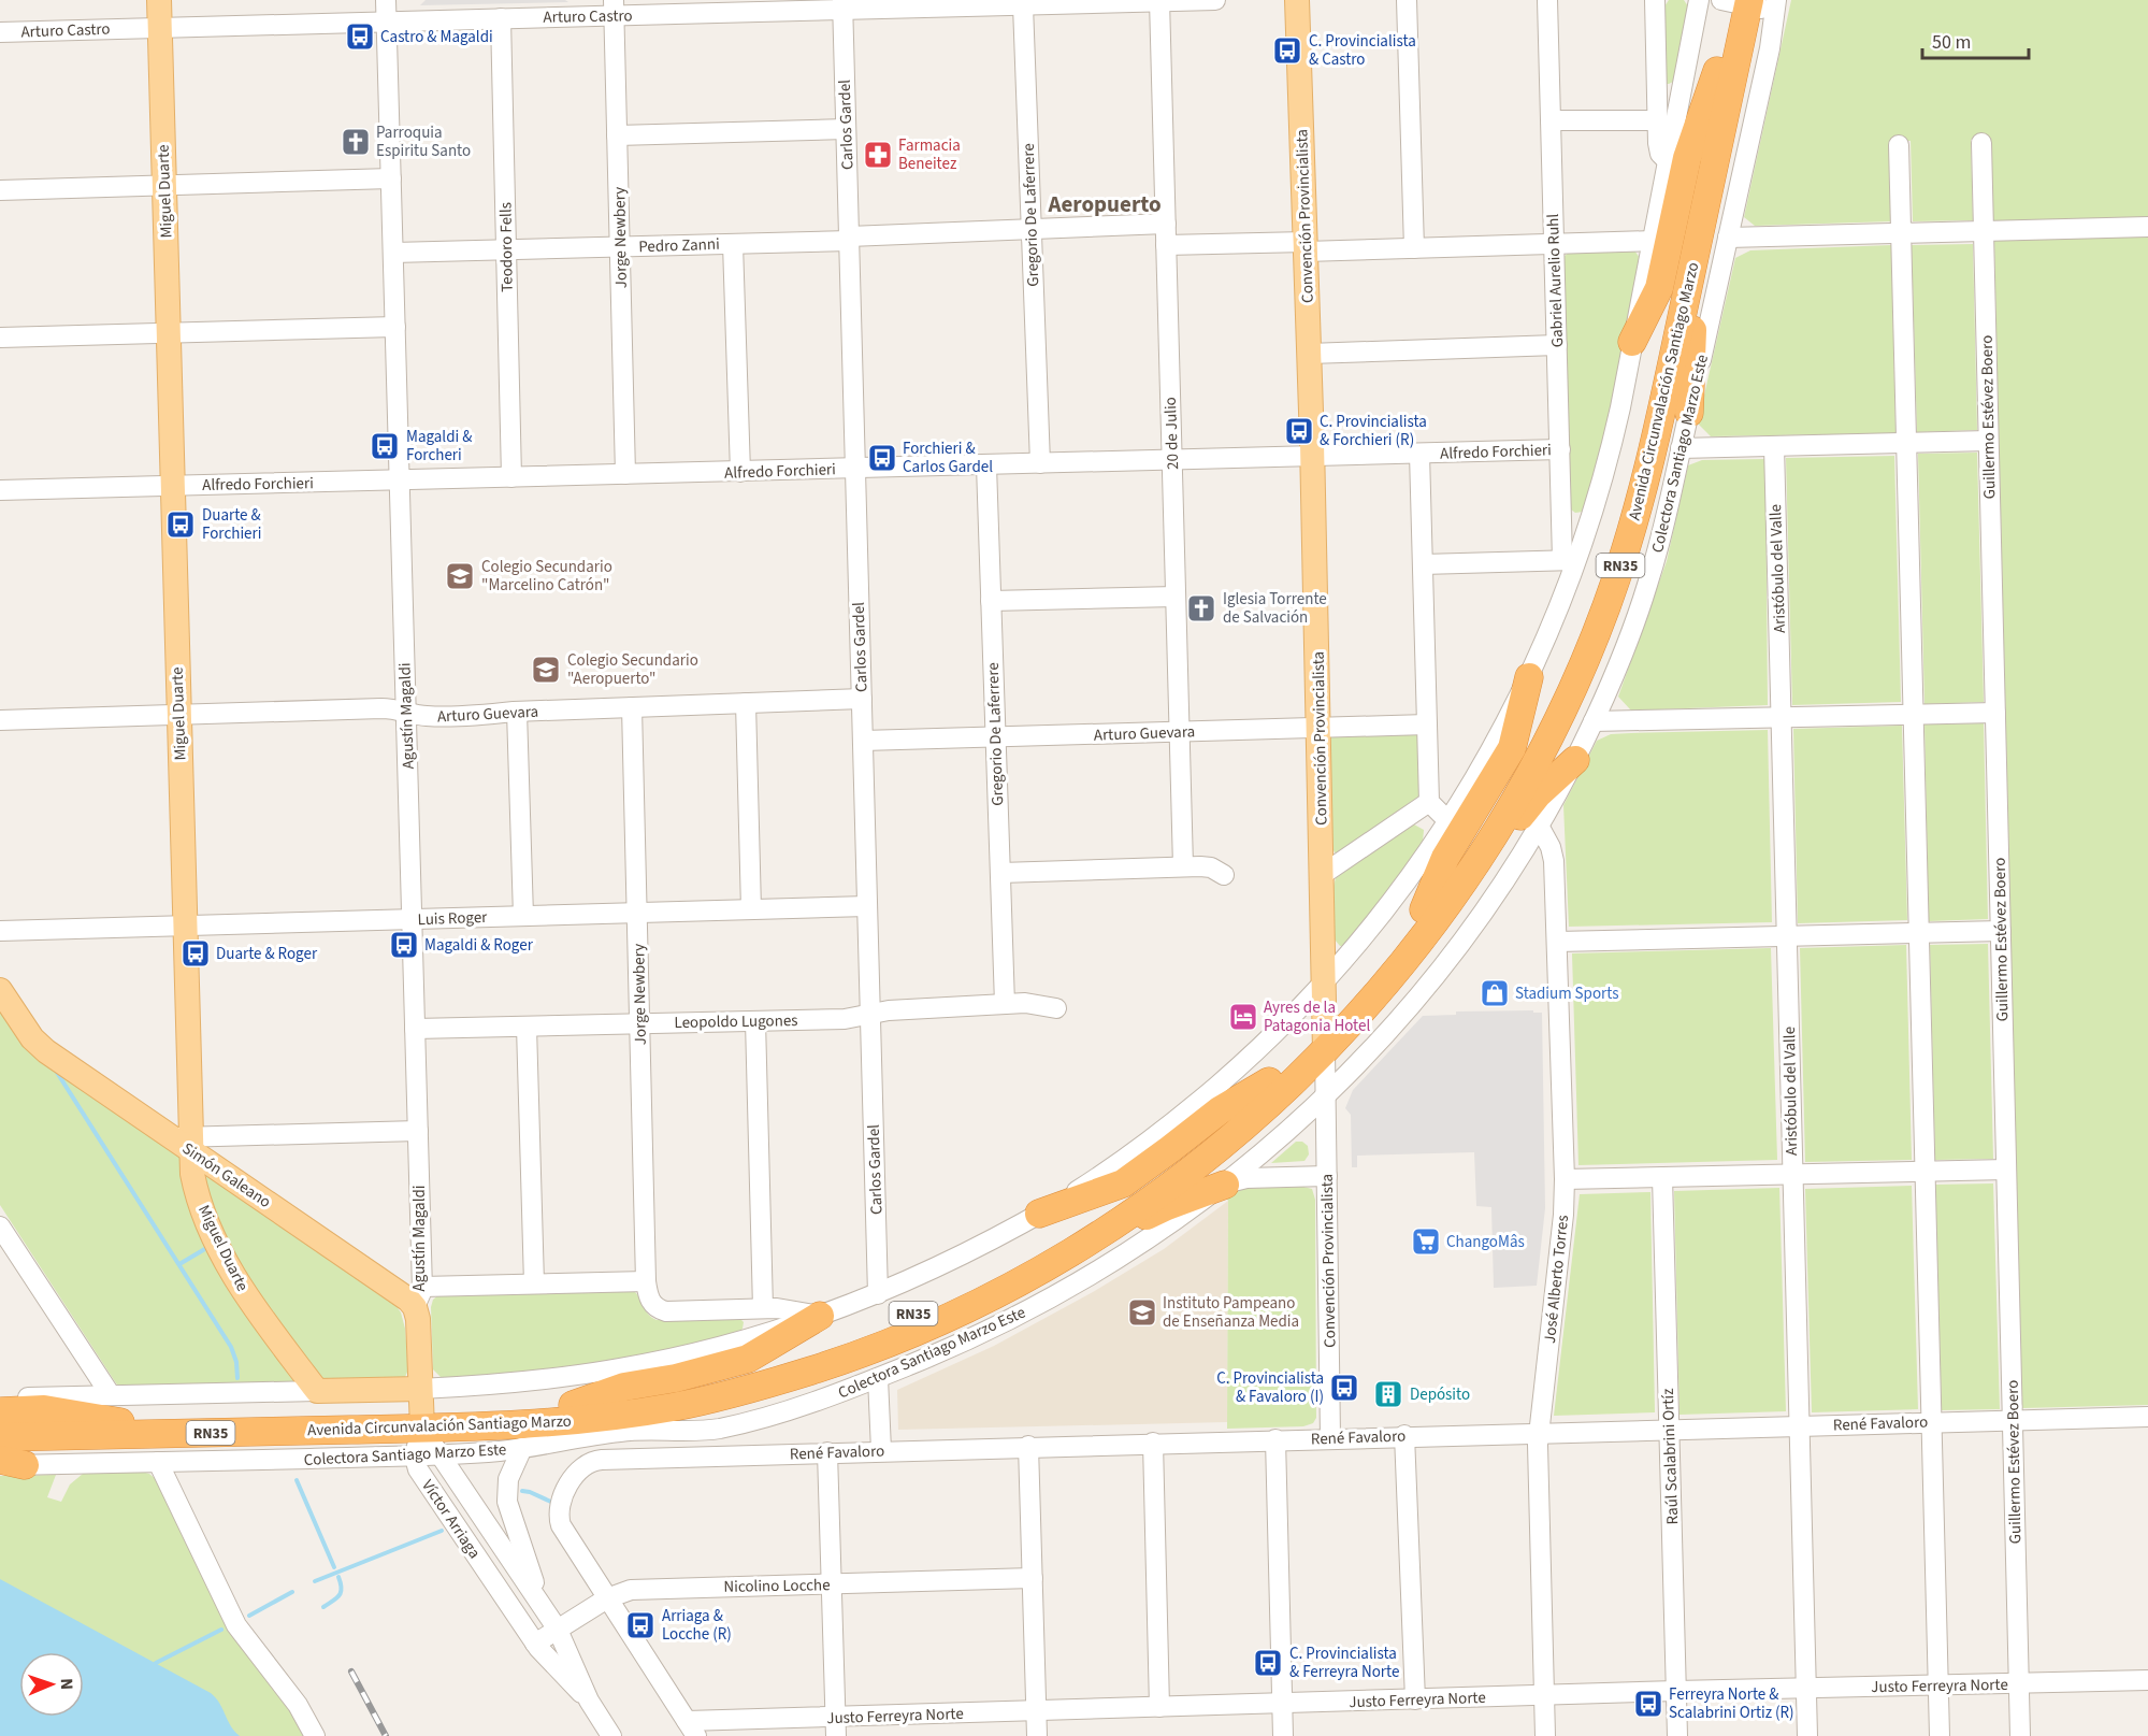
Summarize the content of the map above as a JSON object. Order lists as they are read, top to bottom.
{
  "streets": {
    "highway": ["Avenida Circunvalación Santiago Marzo", "RN35"],
    "main road": [
      "Miguel Duarte",
      "Convención Provincialista",
      "Agustín Magaldi",
      "Simón Galeano"
    ],
    "street": [
      "Arturo Castro",
      "Carlos Gardel",
      "Gregorio De Laferrere",
      "Jorge Newbery",
      "Pedro Zanni",
      "Teodoro Fells",
      "Gabriel Aurelio Ruhl",
      "Guillermo Estévez Boero",
      "20 de Julio",
      "Alfredo Forchieri",
      "Colectora Santiago Marzo Este",
      "Aristóbulo del Valle",
      "Arturo Guevara",
      "Luis Roger",
      "Leopoldo Lugones",
      "José Alberto Torres",
      "René Favaloro",
      "Raúl Scalabrini Ortíz",
      "Víctor Arriaga",
      "Nicolino Locche",
      "Justo Ferreyra Norte"
    ]
  },
  "crossings": [
    ["Arturo Castro", "Carlos Gardel"],
    ["Arturo Castro", "Miguel Duarte"],
    ["Arturo Castro", "Gregorio De Laferrere"],
    ["Arturo Castro", "Jorge Newbery"],
    ["Arturo Castro", "Teodoro Fells"],
    ["Arturo Castro", "20 de Julio"],
    ["Arturo Castro", "Agustín Magaldi"],
    ["Carlos Gardel", "Pedro Zanni"],
    ["Carlos Gardel", "Alfredo Forchieri"],
    ["Carlos Gardel", "Arturo Guevara"],
    ["Carlos Gardel", "Luis Roger"],
    ["Carlos Gardel", "Leopoldo Lugones"],
    ["Miguel Duarte", "Alfredo Forchieri"],
    ["Miguel Duarte", "Arturo Guevara"],
    ["Miguel Duarte", "Luis Roger"],
    ["Miguel Duarte", "Simón Galeano"],
    ["Gregorio De Laferrere", "Pedro Zanni"],
    ["Gregorio De Laferrere", "Alfredo Forchieri"],
    ["Gregorio De Laferrere", "Arturo Guevara"],
    ["Gregorio De Laferrere", "Leopoldo Lugones"],
    ["Convención Provincialista", "Avenida Circunvalación Santiago Marzo"],
    ["Convención Provincialista", "Alfredo Forchieri"],
    ["Convención Provincialista", "Colectora Santiago Marzo Este"],
    ["Convención Provincialista", "Arturo Guevara"],
    ["Convención Provincialista", "René Favaloro"],
    ["Jorge Newbery", "Pedro Zanni"],
    ["Jorge Newbery", "Alfredo Forchieri"],
    ["Jorge Newbery", "Arturo Guevara"],
    ["Jorge Newbery", "Luis Roger"],
    ["Jorge Newbery", "Leopoldo Lugones"],
    ["Pedro Zanni", "Teodoro Fells"],
    ["Pedro Zanni", "20 de Julio"],
    ["Pedro Zanni", "Agustín Magaldi"],
    ["Teodoro Fells", "Alfredo Forchieri"],
    ["Gabriel Aurelio Ruhl", "Alfredo Forchieri"],
    ["Avenida Circunvalación Santiago Marzo", "Agustín Magaldi"],
    ["Avenida Circunvalación Santiago Marzo", "Víctor Arriaga"],
    ["Guillermo Estévez Boero", "René Favaloro"],
    ["Guillermo Estévez Boero", "Justo Ferreyra Norte"],
    ["20 de Julio", "Alfredo Forchieri"],
    ["20 de Julio", "Arturo Guevara"],
    ["Alfredo Forchieri", "Agustín Magaldi"],
    ["Colectora Santiago Marzo Este", "José Alberto Torres"],
    ["Colectora Santiago Marzo Este", "Víctor Arriaga"],
    ["Aristóbulo del Valle", "René Favaloro"],
    ["Aristóbulo del Valle", "Justo Ferreyra Norte"],
    ["Arturo Guevara", "Agustín Magaldi"],
    ["Agustín Magaldi", "Luis Roger"],
    ["Agustín Magaldi", "Leopoldo Lugones"],
    ["Agustín Magaldi", "Simón Galeano"],
    ["Agustín Magaldi", "Víctor Arriaga"],
    ["José Alberto Torres", "René Favaloro"],
    ["José Alberto Torres", "Justo Ferreyra Norte"],
    ["René Favaloro", "Raúl Scalabrini Ortíz"],
    ["René Favaloro", "Nicolino Locche"],
    ["Raúl Scalabrini Ortíz", "Justo Ferreyra Norte"],
    ["Víctor Arriaga", "Nicolino Locche"]
  ],
  "districts": ["Aeropuerto"],
  "places": {
    "bus stop": [
      "Castro & Magaldi",
      "C. Provincialista & Castro",
      "C. Provincialista & Forchieri (R)",
      "Magaldi & Forcheri",
      "Forchieri & Carlos Gardel",
      "Duarte & Forchieri",
      "Magaldi & Roger",
      "Duarte & Roger",
      "C. Provincialista & Favaloro (I)",
      "Arriaga & Locche (R)",
      "C. Provincialista & Ferreyra Norte",
      "Ferreyra Norte & Scalabrini Ortiz (R)"
    ],
    "church": ["Parroquia Espiritu Santo", "Iglesia Torrente de Salvación"],
    "pharmacy": ["Farmacia Beneitez"],
    "school or university": ["Colegio Secundario \"Marcelino Catrón\"", "Colegio Secundario \"Aeropuerto\"", "Instituto Pampeano de Enseñanza Media"],
    "shop": ["Stadium Sports"],
    "hotel": ["Ayres de la Patagonia Hotel"],
    "supermarket": ["ChangoMâs"],
    "building": ["Depósito"]
  },
  "scale_bar": "50 m",
  "north": "right"
}
